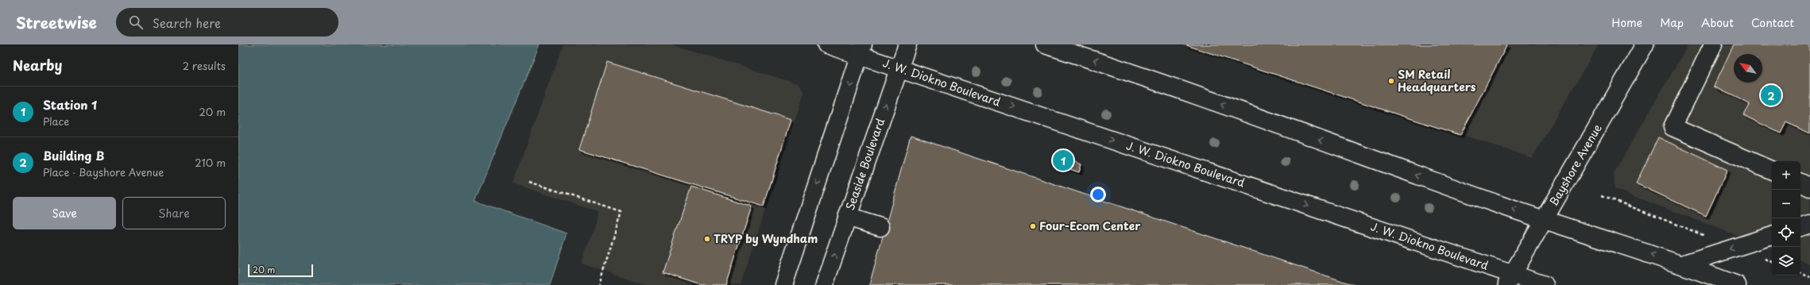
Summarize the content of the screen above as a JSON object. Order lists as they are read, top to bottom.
{
  "streets": {
    "street": ["J. W. Diokno Boulevard", "Seaside Boulevard", "Bayshore Avenue"]
  },
  "crossings": [
    ["J. W. Diokno Boulevard", "Seaside Boulevard"],
    ["J. W. Diokno Boulevard", "Bayshore Avenue"]
  ],
  "places": ["SM Retail Headquarters", "Four-Ecom Center", "TRYP by Wyndham"],
  "scale_bar": "20 m",
  "north": "top left",
  "page": {
    "header": "Streetwise",
    "search": "Search here",
    "nav": [
      "Home",
      "Map",
      "About",
      "Contact"
    ],
    "heading": ["Nearby", "2 results"],
    "pins": ["2", "1"],
    "list": [
      {
        "mark": "1",
        "name": "Station 1",
        "note": "Place",
        "value": "20 m"
      },
      {
        "mark": "2",
        "name": "Building B",
        "note": "Place · Bayshore Avenue",
        "value": "210 m"
      }
    ],
    "map_buttons": ["+", "−"],
    "buttons": ["Save", "Share"],
    "scale": "20 m"
  }
}
